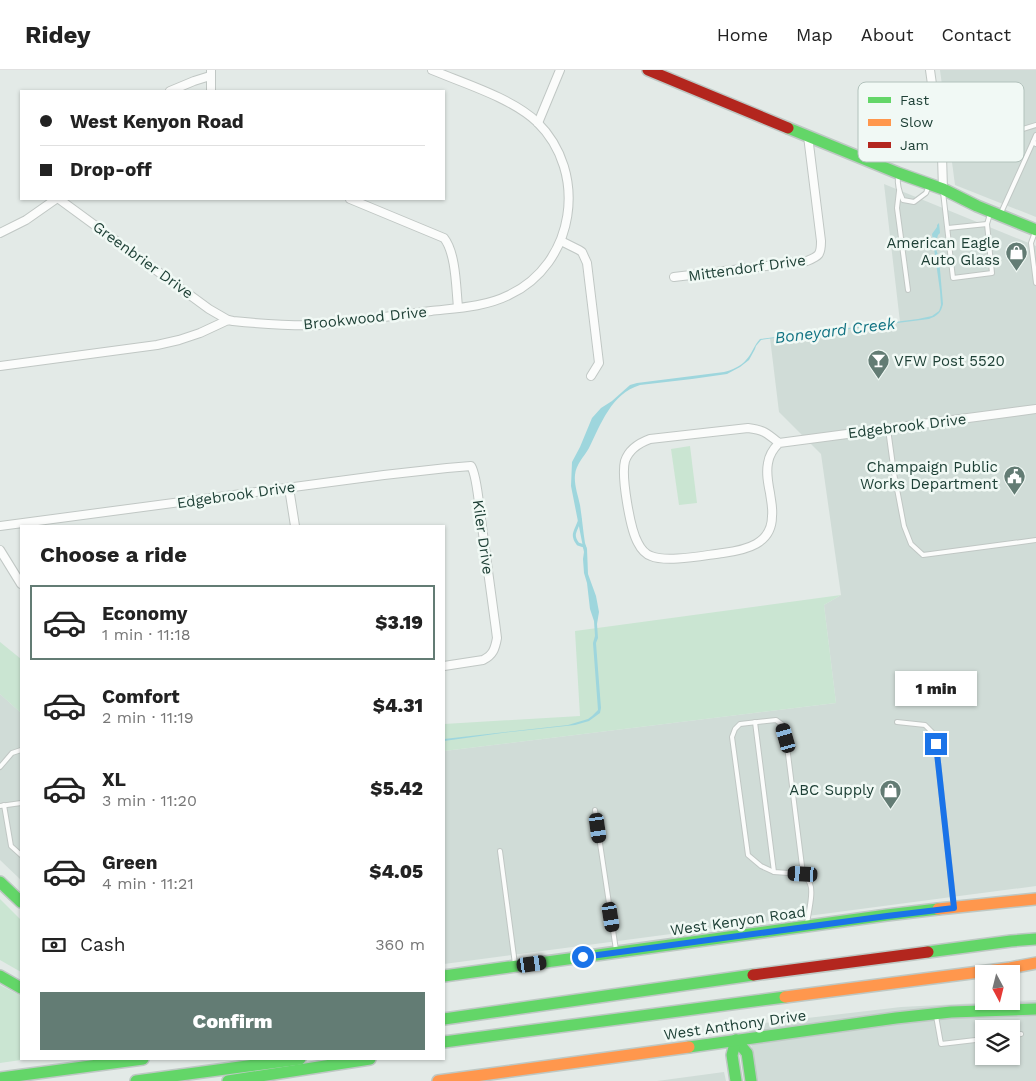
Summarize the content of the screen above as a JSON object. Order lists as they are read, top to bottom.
{
  "streets": {
    "main road": ["West Kenyon Road", "West Anthony Drive"],
    "street": [
      "Greenbrier Drive",
      "Mittendorf Drive",
      "Brookwood Drive",
      "Edgebrook Drive",
      "Kiler Drive"
    ]
  },
  "crossings": [
    ["Greenbrier Drive", "Brookwood Drive"],
    ["Edgebrook Drive", "Kiler Drive"]
  ],
  "water": ["Boneyard Creek"],
  "places": {
    "shop": ["American Eagle Auto Glass", "ABC Supply"],
    "bar": ["VFW Post 5520"],
    "public building": ["Champaign Public Works Department"]
  },
  "legend": ["Fast", "Slow", "Jam"],
  "north": "bottom",
  "page": {
    "header": "Ridey",
    "nav": [
      "Home",
      "Map",
      "About",
      "Contact"
    ],
    "banner": ["West Kenyon Road", "Drop-off"],
    "heading": "Choose a ride",
    "list": [
      {
        "name": "Economy",
        "note": "1 min · 11:18",
        "value": "$3.19"
      },
      {
        "name": "Comfort",
        "note": "2 min · 11:19",
        "value": "$4.31"
      },
      {
        "name": "XL",
        "note": "3 min · 11:20",
        "value": "$5.42"
      },
      {
        "name": "Green",
        "note": "4 min · 11:21",
        "value": "$4.05"
      }
    ],
    "bubble": "1 min",
    "pay": ["Cash", "360 m"],
    "buttons": "Confirm"
  }
}
